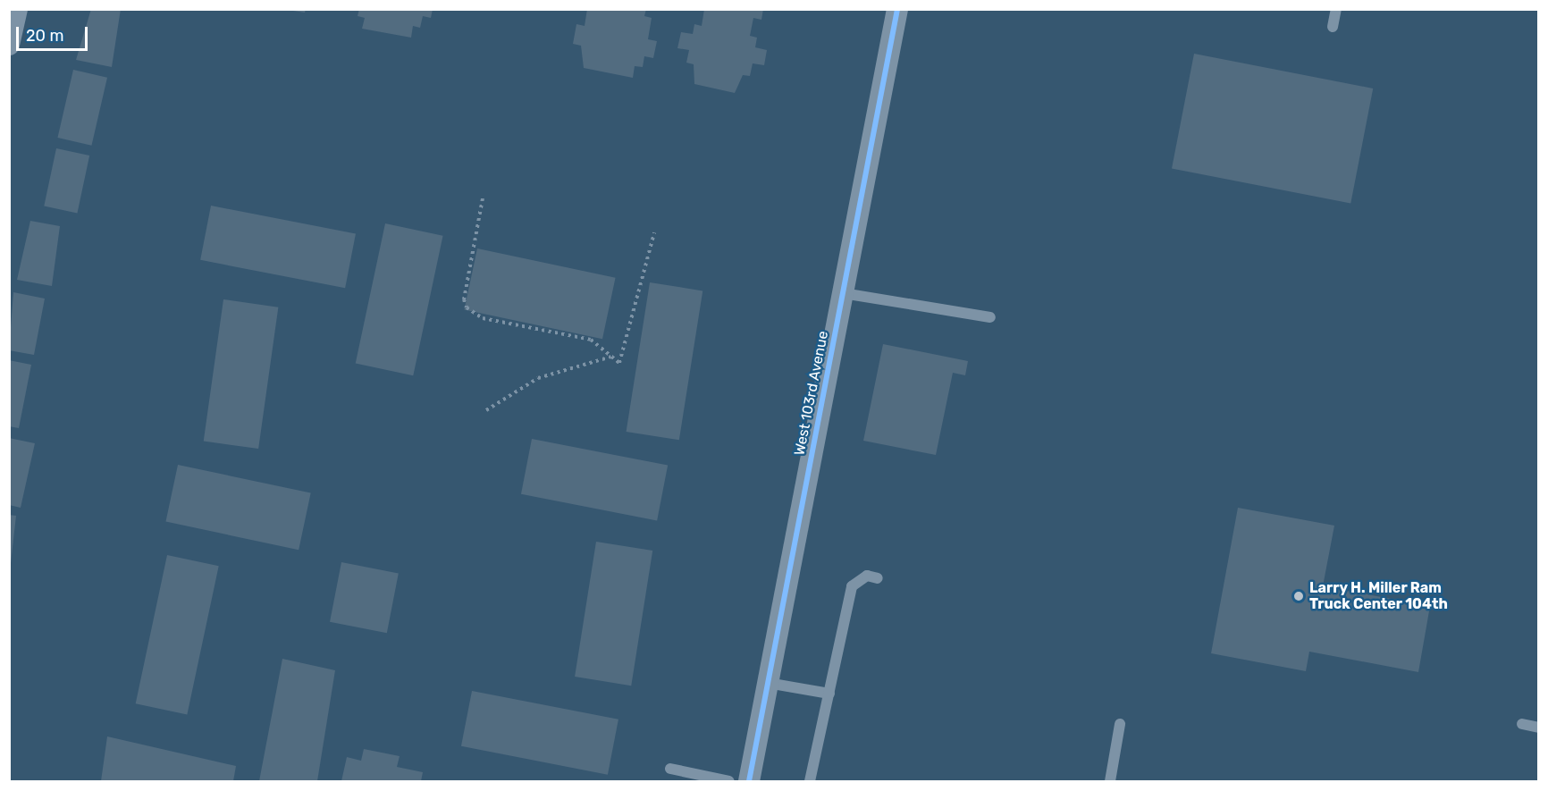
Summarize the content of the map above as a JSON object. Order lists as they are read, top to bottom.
{
  "streets": {
    "street": ["West 103rd Avenue"]
  },
  "places": ["Larry H. Miller Ram Truck Center 104th"],
  "scale_bar": "20 m"
}
